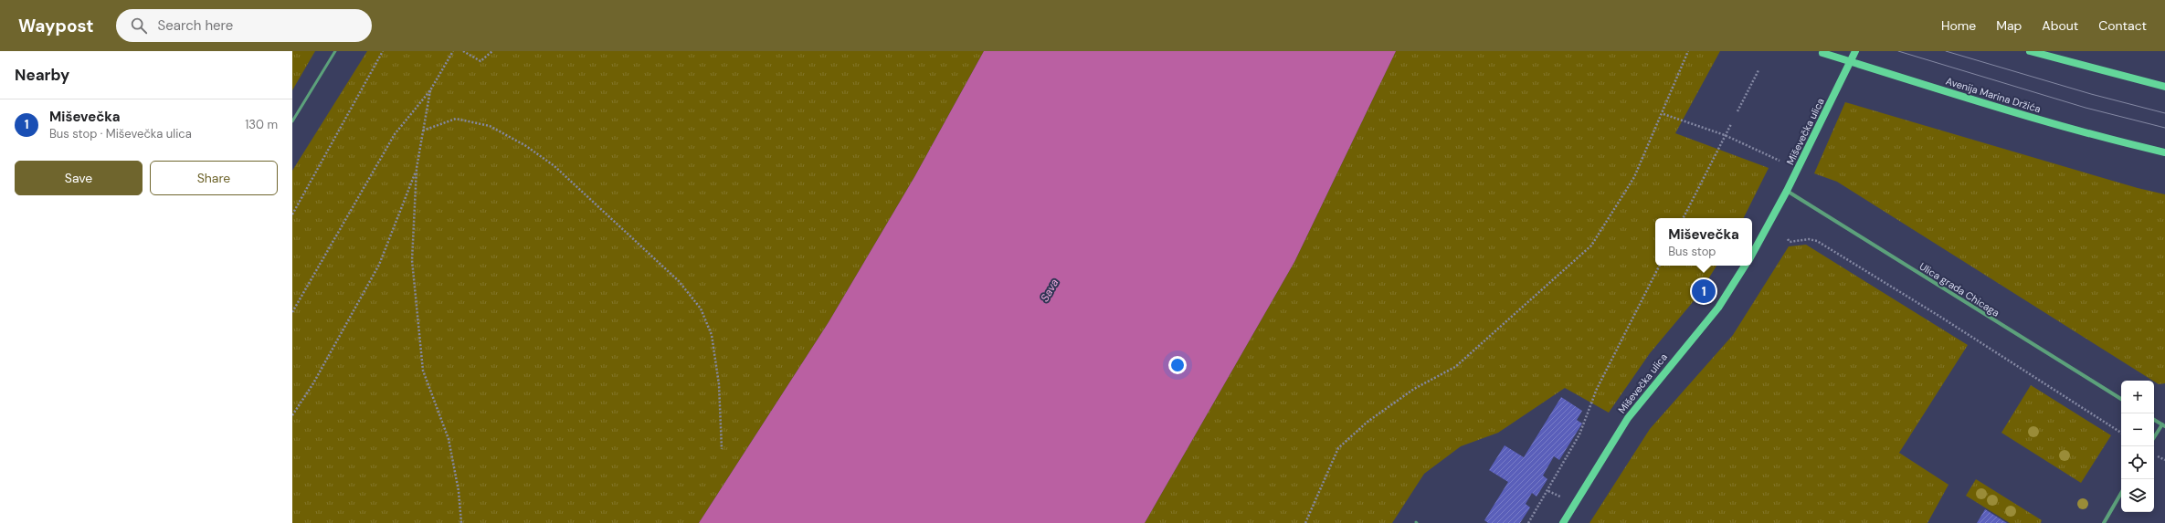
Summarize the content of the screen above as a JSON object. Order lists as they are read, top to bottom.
{
  "streets": {
    "street": ["Avenija Marina Držića", "Miševečka ulica", "Ulica grada Chicaga"]
  },
  "crossings": [
    ["Miševečka ulica", "Ulica grada Chicaga"]
  ],
  "water": ["Sava"],
  "page": {
    "header": "Waypost",
    "search": "Search here",
    "nav": [
      "Home",
      "Map",
      "About",
      "Contact"
    ],
    "heading": "Nearby",
    "list": [
      {
        "mark": "1",
        "name": "Miševečka",
        "note": "Bus stop · Miševečka ulica",
        "value": "130 m"
      }
    ],
    "buttons": ["Save", "Share"],
    "popup": ["Miševečka", "Bus stop"],
    "pins": "1",
    "map_buttons": ["+", "−"]
  }
}
